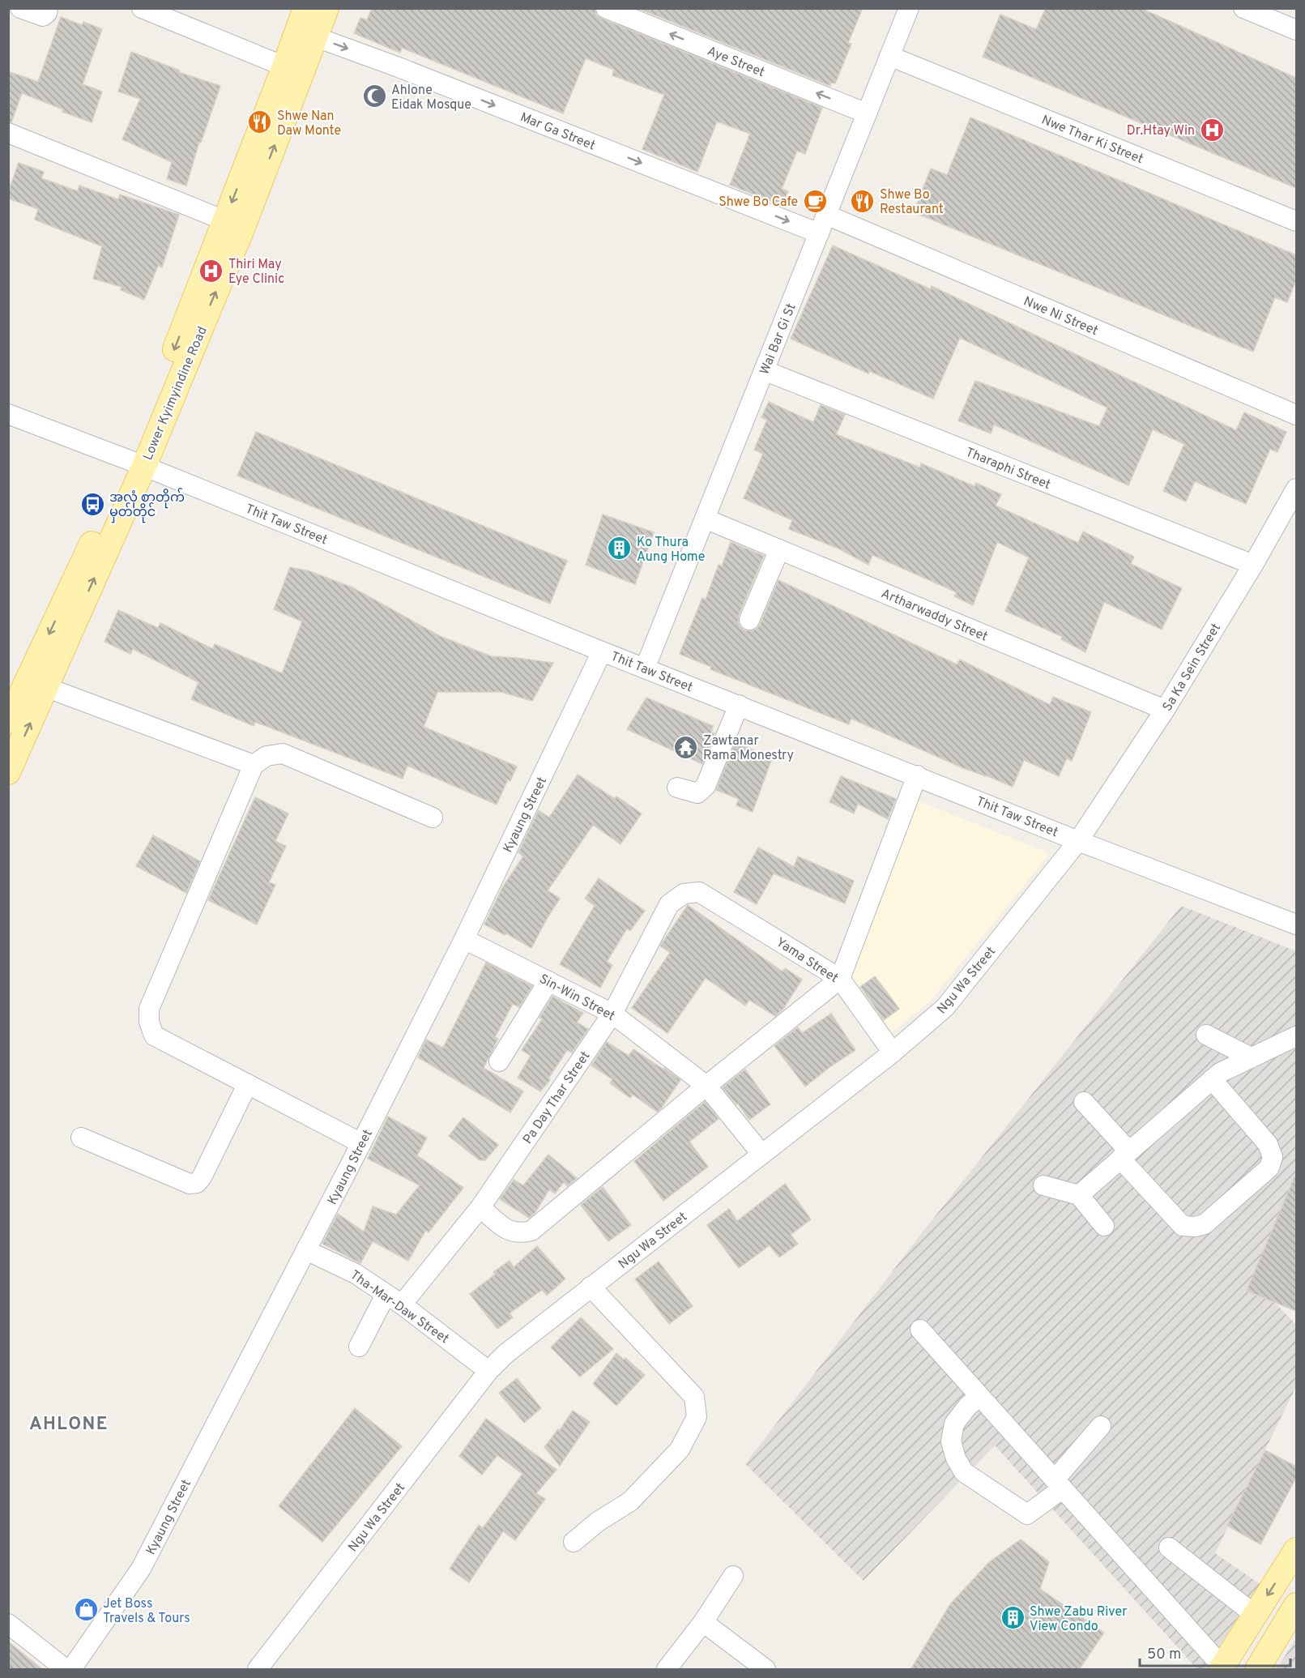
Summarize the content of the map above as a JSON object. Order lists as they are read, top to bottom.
{
  "streets": {
    "main road": ["Lower Kyimyindine Road"],
    "street": [
      "Aye Street",
      "Mar Ga Street",
      "Nwe Thar Ki Street",
      "Nwe Ni Street",
      "Wai Bar Gi St",
      "Tharaphi Street",
      "Thit Taw Street",
      "Artharwaddy Street",
      "Sa Ka Sein Street",
      "Kyaung Street",
      "Yama Street",
      "Ngu Wa Street",
      "Sin-Win Street",
      "Pa Day Thar Street",
      "Tha-Mar-Daw Street"
    ]
  },
  "crossings": [
    ["Aye Street", "Wai Bar Gi St"],
    ["Mar Ga Street", "Wai Bar Gi St"],
    ["Mar Ga Street", "Lower Kyimyindine Road"],
    ["Nwe Thar Ki Street", "Wai Bar Gi St"],
    ["Nwe Ni Street", "Wai Bar Gi St"],
    ["Wai Bar Gi St", "Tharaphi Street"],
    ["Wai Bar Gi St", "Thit Taw Street"],
    ["Wai Bar Gi St", "Artharwaddy Street"],
    ["Lower Kyimyindine Road", "Thit Taw Street"],
    ["Tharaphi Street", "Sa Ka Sein Street"],
    ["Thit Taw Street", "Sa Ka Sein Street"],
    ["Thit Taw Street", "Kyaung Street"],
    ["Thit Taw Street", "Ngu Wa Street"],
    ["Artharwaddy Street", "Sa Ka Sein Street"],
    ["Sa Ka Sein Street", "Ngu Wa Street"],
    ["Kyaung Street", "Sin-Win Street"],
    ["Kyaung Street", "Tha-Mar-Daw Street"],
    ["Yama Street", "Ngu Wa Street"],
    ["Yama Street", "Pa Day Thar Street"],
    ["Ngu Wa Street", "Sin-Win Street"],
    ["Ngu Wa Street", "Tha-Mar-Daw Street"],
    ["Sin-Win Street", "Pa Day Thar Street"],
    ["Pa Day Thar Street", "Tha-Mar-Daw Street"]
  ],
  "one_way": ["Aye Street", "Mar Ga Street"],
  "districts": ["AHLONE"],
  "places": {
    "mosque": ["Ahlone Eidak Mosque"],
    "restaurant": ["Shwe Nan Daw Monte", "Shwe Bo Restaurant"],
    "hospital": ["Dr.Htay Win", "Thiri May Eye Clinic"],
    "cafe": ["Shwe Bo Cafe"],
    "bus stop": ["အလုံ စာတိုက် မှတ်တိုင်"],
    "building": ["Ko Thura Aung Home", "Shwe Zabu River View Condo"],
    "temple": ["Zawtanar Rama Monestry"],
    "shop": ["Jet Boss Travels & Tours"]
  },
  "scale_bar": "50 m"
}
